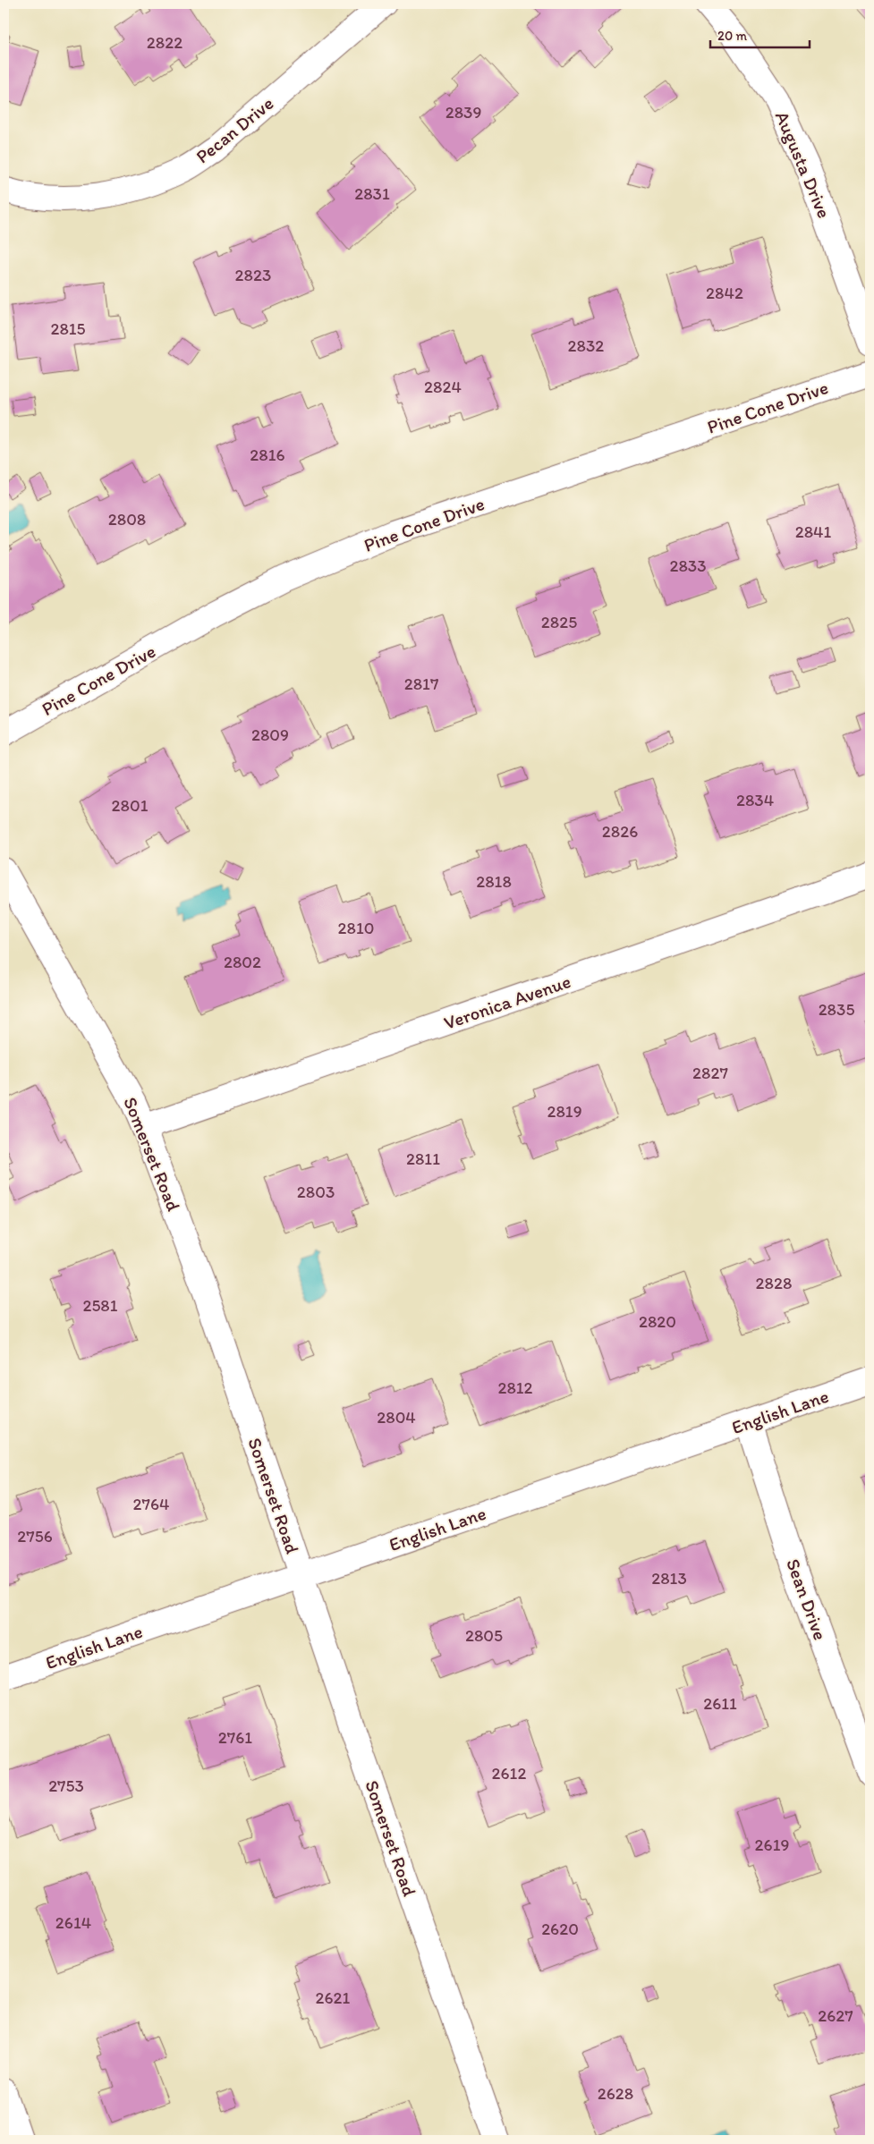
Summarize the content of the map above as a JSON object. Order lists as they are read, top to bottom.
{
  "streets": {
    "street": [
      "Pecan Drive",
      "Augusta Drive",
      "Pine Cone Drive",
      "Veronica Avenue",
      "Somerset Road",
      "English Lane",
      "Sean Drive"
    ]
  },
  "crossings": [
    ["Veronica Avenue", "Somerset Road"],
    ["Somerset Road", "English Lane"],
    ["English Lane", "Sean Drive"]
  ],
  "house_numbers": [
    "2822",
    "2839",
    "2831",
    "2823",
    "2842",
    "2815",
    "2832",
    "2824",
    "2816",
    "2808",
    "2841",
    "2833",
    "2825",
    "2817",
    "2809",
    "2834",
    "2801",
    "2826",
    "2818",
    "2810",
    "2802",
    "2835",
    "2827",
    "2819",
    "2811",
    "2803",
    "2828",
    "2581",
    "2820",
    "2812",
    "2804",
    "2764",
    "2756",
    "2813",
    "2805",
    "2611",
    "2761",
    "2612",
    "2753",
    "2619",
    "2614",
    "2620",
    "2621",
    "2627",
    "2628"
  ],
  "scale_bar": "20 m"
}
